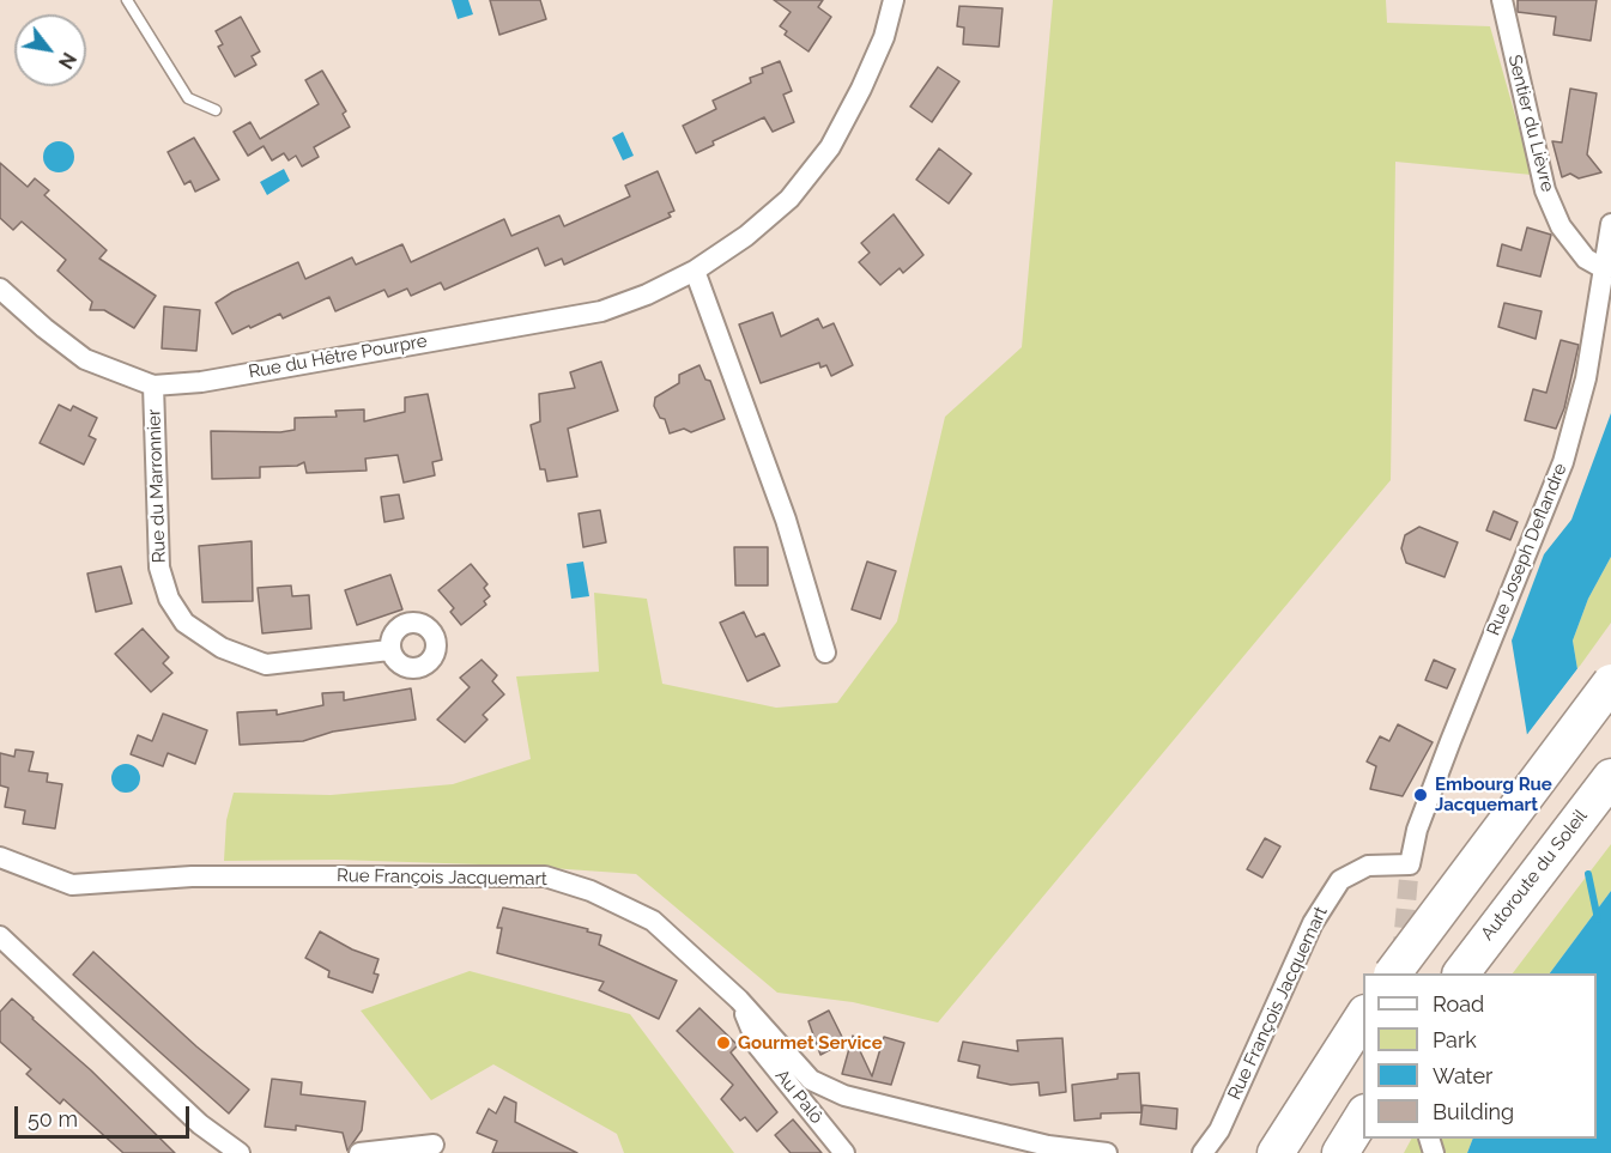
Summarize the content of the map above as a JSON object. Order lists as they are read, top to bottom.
{
  "streets": {
    "highway": ["Autoroute du Soleil"],
    "street": [
      "Sentier du Lièvre",
      "Rue du Hêtre Pourpre",
      "Rue du Marronnier",
      "Rue Joseph Deflandre",
      "Rue François Jacquemart",
      "Au Palô"
    ]
  },
  "crossings": [
    ["Sentier du Lièvre", "Rue Joseph Deflandre"],
    ["Rue du Hêtre Pourpre", "Rue du Marronnier"],
    ["Rue Joseph Deflandre", "Rue François Jacquemart"],
    ["Rue François Jacquemart", "Au Palô"]
  ],
  "places": ["Embourg Rue Jacquemart", "Gourmet Service"],
  "legend": [
    "Road",
    "Park",
    "Water",
    "Building"
  ],
  "scale_bar": "50 m",
  "north": "bottom right"
}
